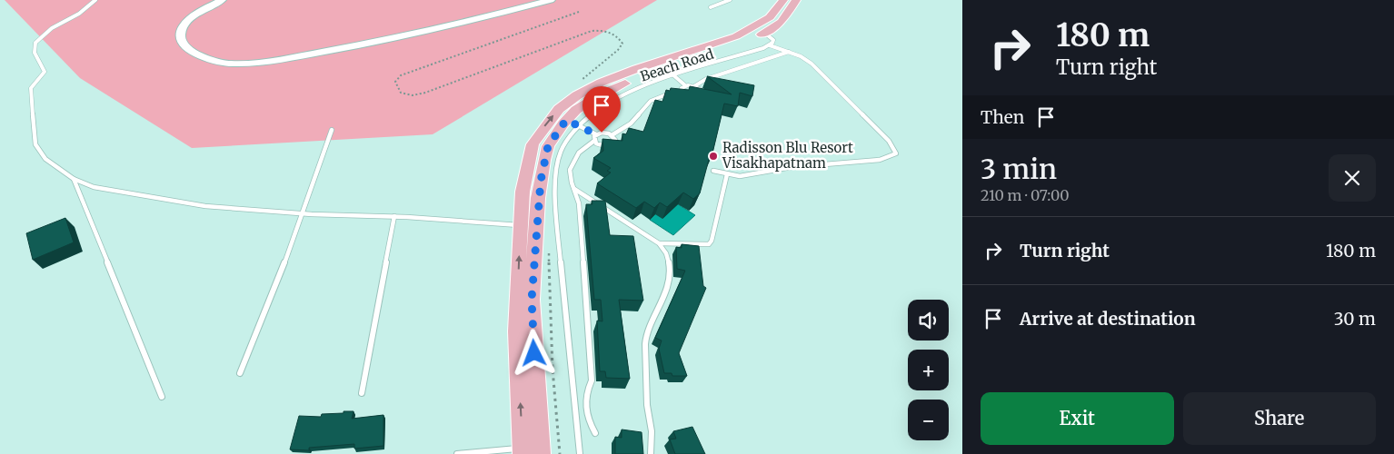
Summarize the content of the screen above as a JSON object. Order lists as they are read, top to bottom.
{
  "streets": {
    "main road": ["Beach Road"]
  },
  "places": ["Radisson Blu Resort Visakhapatnam"],
  "page": {
    "turn": ["180 m", "Turn right"],
    "then": "Then",
    "heading": ["3 min", "210 m · 07:00"],
    "list": [
      {
        "name": "Turn right",
        "value": "180 m"
      },
      {
        "name": "Arrive at destination",
        "value": "30 m"
      }
    ],
    "map_buttons": ["+", "−"],
    "buttons": ["Exit", "Share"]
  }
}
